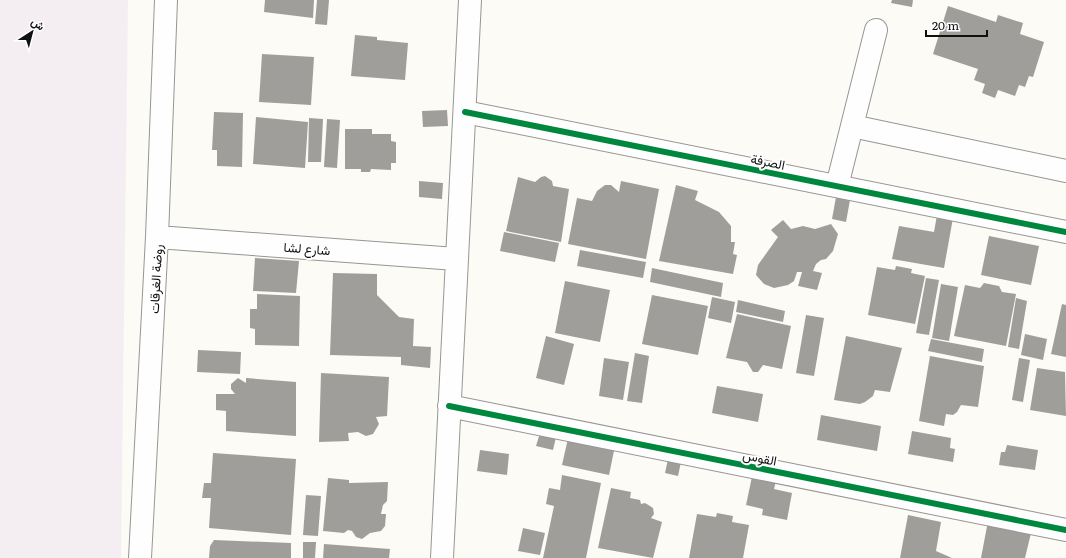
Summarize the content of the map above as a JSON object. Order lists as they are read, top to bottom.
{
  "streets": {
    "street": [
      "الصرفة",
      "شارع لشا",
      "روضة الغرقات",
      "القوس"
    ]
  },
  "crossings": [
    ["شارع لشا", "روضة الغرقات"]
  ],
  "scale_bar": "20 m",
  "north": "top right"
}
